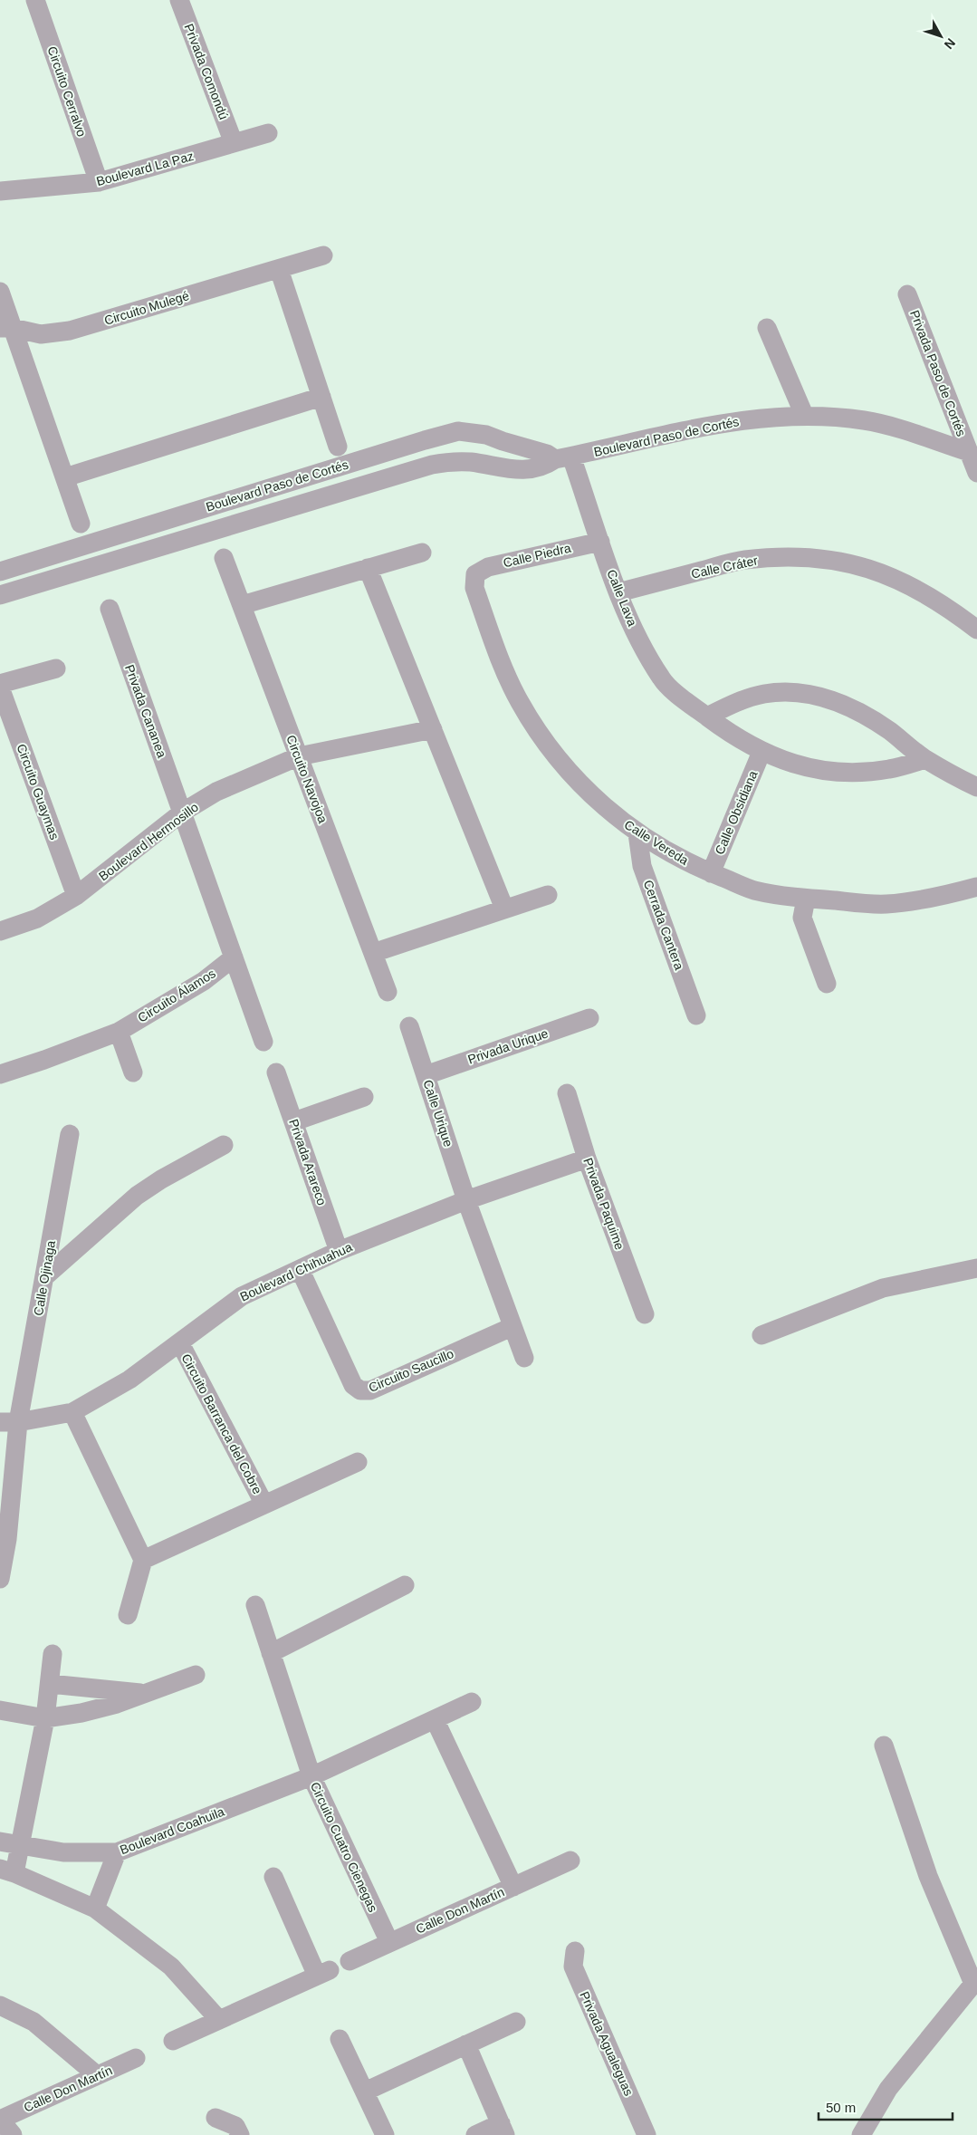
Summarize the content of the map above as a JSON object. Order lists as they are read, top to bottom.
{
  "streets": {
    "street": [
      "Privada Comondú",
      "Circuito Cerralvo",
      "Boulevard La Paz",
      "Circuito Mulegé",
      "Privada Paso de Cortés",
      "Boulevard Paso de Cortés",
      "Calle Piedra",
      "Calle Cráter",
      "Calle Lava",
      "Privada Cananea",
      "Circuito Navojoa",
      "Circuito Guaymas",
      "Calle Obsidiana",
      "Boulevard Hermosillo",
      "Calle Vereda",
      "Cerrada Cantera",
      "Circuito Álamos",
      "Privada Urique",
      "Calle Urique",
      "Privada Arareco",
      "Privada Paquime",
      "Boulevard Chihuahua",
      "Calle Ojinaga",
      "Circuito Saucillo",
      "Circuito Barranca del Cobre",
      "Boulevard Coahuila",
      "Circuito Cuatro Cienegas",
      "Calle Don Martín",
      "Privada Agualeguas"
    ]
  },
  "crossings": [
    ["Privada Comondú", "Boulevard La Paz"],
    ["Circuito Cerralvo", "Boulevard La Paz"],
    ["Privada Paso de Cortés", "Boulevard Paso de Cortés"],
    ["Boulevard Paso de Cortés", "Calle Lava"],
    ["Calle Piedra", "Calle Lava"],
    ["Calle Piedra", "Calle Vereda"],
    ["Calle Cráter", "Calle Lava"],
    ["Calle Lava", "Calle Obsidiana"],
    ["Privada Cananea", "Boulevard Hermosillo"],
    ["Circuito Navojoa", "Boulevard Hermosillo"],
    ["Circuito Guaymas", "Boulevard Hermosillo"],
    ["Calle Obsidiana", "Calle Vereda"],
    ["Calle Vereda", "Cerrada Cantera"],
    ["Privada Urique", "Calle Urique"],
    ["Calle Urique", "Boulevard Chihuahua"],
    ["Privada Arareco", "Boulevard Chihuahua"],
    ["Privada Paquime", "Boulevard Chihuahua"],
    ["Boulevard Chihuahua", "Calle Ojinaga"],
    ["Boulevard Chihuahua", "Circuito Saucillo"],
    ["Boulevard Chihuahua", "Circuito Barranca del Cobre"],
    ["Boulevard Coahuila", "Circuito Cuatro Cienegas"],
    ["Circuito Cuatro Cienegas", "Calle Don Martín"]
  ],
  "scale_bar": "50 m",
  "north": "bottom right"
}
